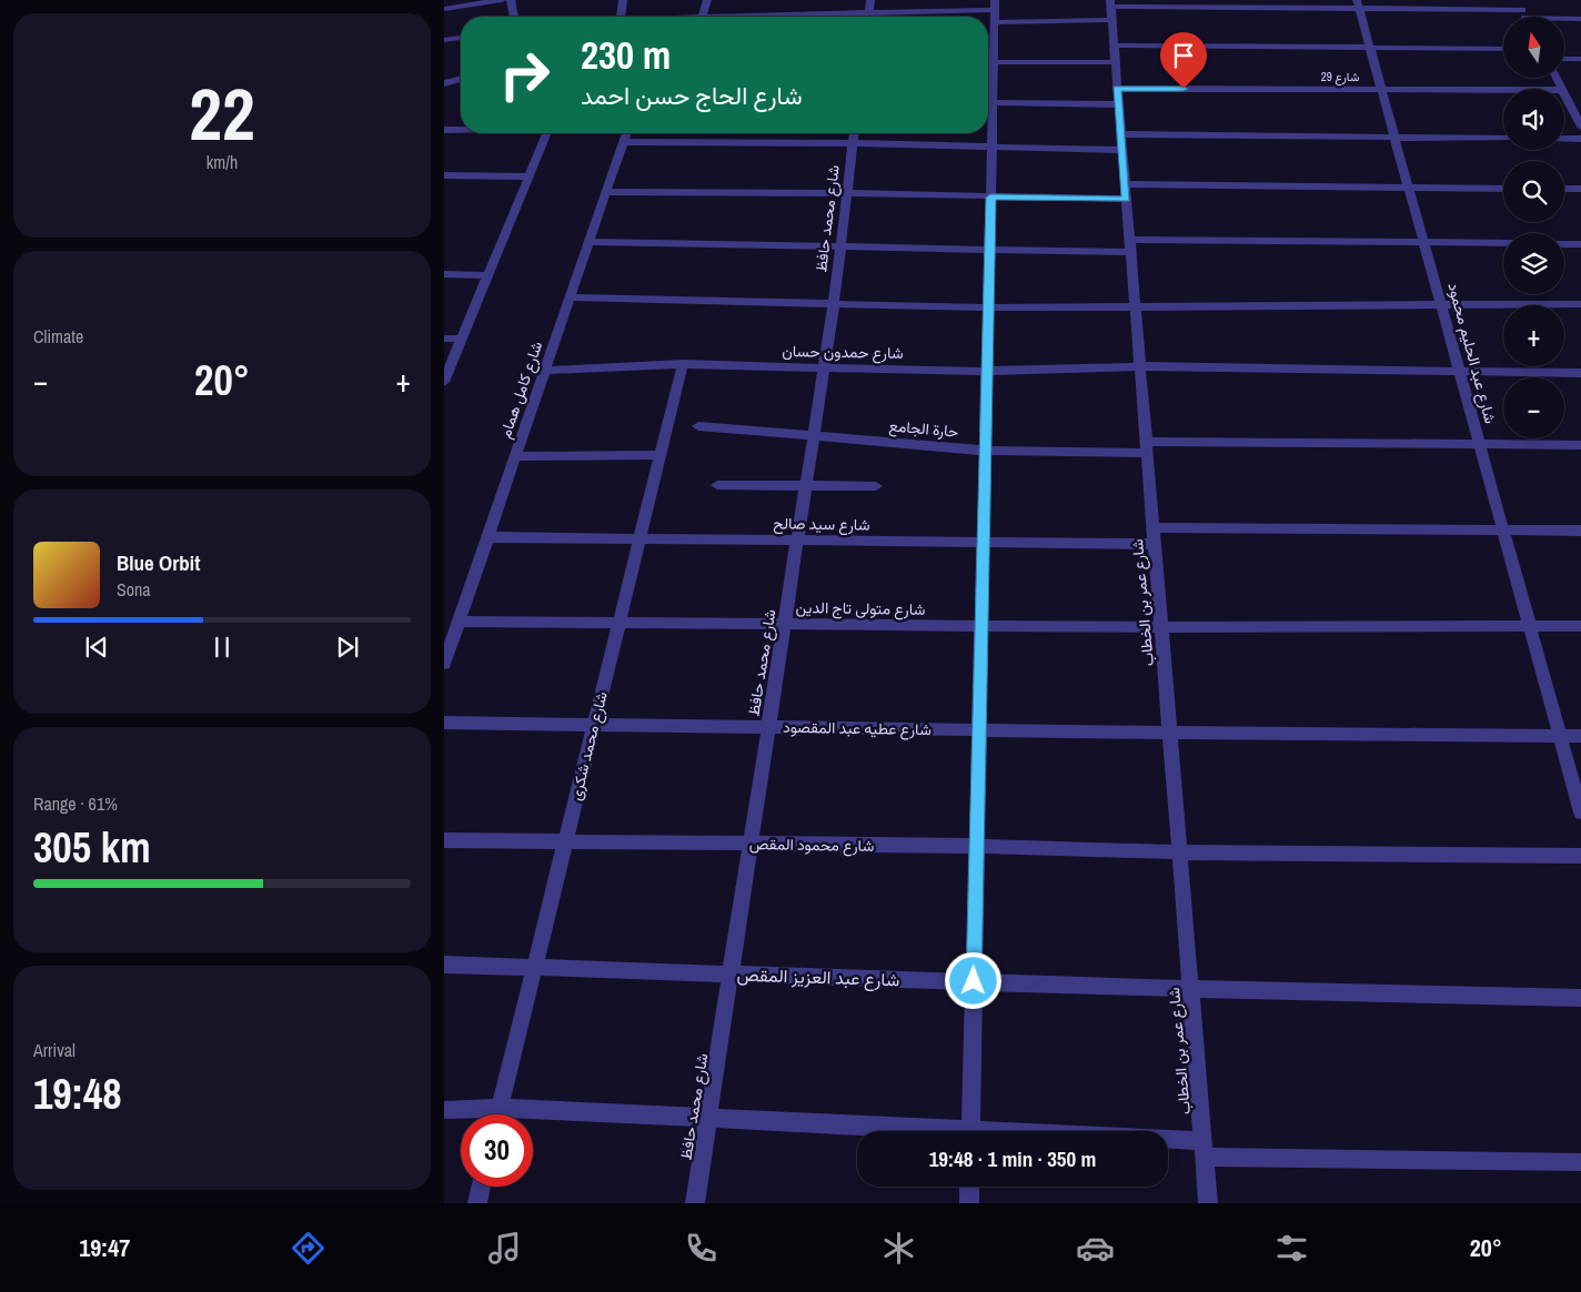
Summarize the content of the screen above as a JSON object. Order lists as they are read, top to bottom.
{
  "streets": {
    "street": [
      "شارع 29",
      "شارع محمد حافظ",
      "شارع حمدون حسان",
      "شارع عبد الحليم محمود",
      "شارع كامل همام",
      "حارة الجامع",
      "شارع سيد صالح",
      "شارع عمر بن الخطاب",
      "شارع متولى تاج الدين",
      "شارع عطيه عبد المقصود",
      "شارع محمد شكرى",
      "شارع محمود المقص",
      "شارع عبد العزيز المقص"
    ]
  },
  "crossings": [
    ["شارع 29", "شارع عبد الحليم محمود"],
    ["شارع 29", "شارع عمر بن الخطاب"],
    ["شارع محمد حافظ", "شارع حمدون حسان"],
    ["شارع محمد حافظ", "حارة الجامع"],
    ["شارع محمد حافظ", "شارع سيد صالح"],
    ["شارع محمد حافظ", "شارع متولى تاج الدين"],
    ["شارع محمد حافظ", "شارع عطيه عبد المقصود"],
    ["شارع محمد حافظ", "شارع محمود المقص"],
    ["شارع محمد حافظ", "شارع عبد العزيز المقص"],
    ["شارع حمدون حسان", "شارع عبد الحليم محمود"],
    ["شارع حمدون حسان", "شارع كامل همام"],
    ["شارع حمدون حسان", "شارع عمر بن الخطاب"],
    ["شارع حمدون حسان", "شارع محمد شكرى"],
    ["شارع عبد الحليم محمود", "حارة الجامع"],
    ["شارع عبد الحليم محمود", "شارع متولى تاج الدين"],
    ["شارع عبد الحليم محمود", "شارع عطيه عبد المقصود"],
    ["شارع كامل همام", "شارع سيد صالح"],
    ["شارع كامل همام", "شارع متولى تاج الدين"],
    ["حارة الجامع", "شارع عمر بن الخطاب"],
    ["شارع سيد صالح", "شارع عمر بن الخطاب"],
    ["شارع سيد صالح", "شارع محمد شكرى"],
    ["شارع عمر بن الخطاب", "شارع متولى تاج الدين"],
    ["شارع عمر بن الخطاب", "شارع عطيه عبد المقصود"],
    ["شارع عمر بن الخطاب", "شارع محمود المقص"],
    ["شارع عمر بن الخطاب", "شارع عبد العزيز المقص"],
    ["شارع متولى تاج الدين", "شارع محمد شكرى"],
    ["شارع عطيه عبد المقصود", "شارع محمد شكرى"],
    ["شارع محمد شكرى", "شارع محمود المقص"],
    ["شارع محمد شكرى", "شارع عبد العزيز المقص"]
  ],
  "north": "top",
  "page": {
    "tile": [
      ["22", "km/h"],
      "Climate",
      ["Range · 61%", "305 km"],
      ["Arrival", "19:48"]
    ],
    "map_buttons": ["+", "−"],
    "turn": ["230 m", "شارع الحاج حسن احمد"],
    "heat": ["−", "20°", "+"],
    "song": ["Blue Orbit", "Sona"],
    "limit": "30",
    "trip": "19:48 · 1 min · 350 m",
    "tabs": ["19:47", "20°"]
  }
}
